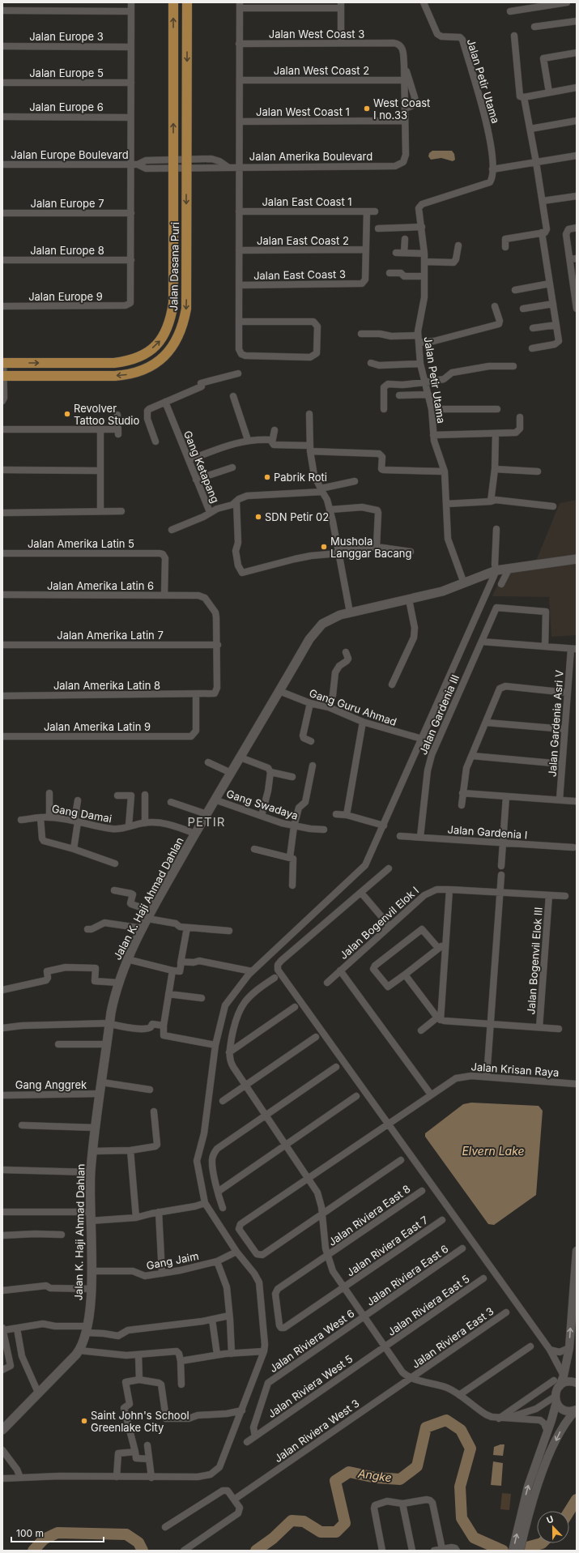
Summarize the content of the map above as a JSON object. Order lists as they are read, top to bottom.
{
  "streets": {
    "main road": ["Jalan Dasana Puri", "Jalan K. Haji Ahmad Dahlan"],
    "street": [
      "Jalan West Coast 3",
      "Jalan Europe 3",
      "Jalan West Coast 2",
      "Jalan Europe 5",
      "Jalan Petir Utama",
      "Jalan Europe 6",
      "Jalan West Coast 1",
      "Jalan Europe Boulevard",
      "Jalan Amerika Boulevard",
      "Jalan East Coast 1",
      "Jalan Europe 7",
      "Jalan East Coast 2",
      "Jalan Europe 8",
      "Jalan East Coast 3",
      "Jalan Europe 9",
      "Gang Ketapang",
      "Jalan Amerika Latin 5",
      "Jalan Amerika Latin 6",
      "Jalan Amerika Latin 7",
      "Jalan Amerika Latin 8",
      "Gang Guru Ahmad",
      "Jalan Gardenia III",
      "Jalan Gardenia Asri V",
      "Jalan Amerika Latin 9",
      "Gang Swadaya",
      "Gang Damai",
      "Jalan Gardenia I",
      "Jalan Bogenvil Elok I",
      "Jalan Bogenvil Elok III",
      "Jalan Krisan Raya",
      "Gang Anggrek",
      "Jalan Riviera East 8",
      "Jalan Riviera East 7",
      "Gang Jaim",
      "Jalan Riviera East 6",
      "Jalan Riviera East 5",
      "Jalan Riviera East 3",
      "Jalan Riviera West 6",
      "Jalan Riviera West 5",
      "Jalan Riviera West 3"
    ]
  },
  "crossings": [
    ["Jalan Petir Utama", "Jalan K. Haji Ahmad Dahlan"],
    ["Jalan West Coast 1", "Jalan Amerika Boulevard"],
    ["Jalan Europe Boulevard", "Jalan Amerika Boulevard"],
    ["Jalan Europe Boulevard", "Jalan Dasana Puri"],
    ["Jalan Amerika Boulevard", "Jalan Dasana Puri"],
    ["Jalan East Coast 2", "Jalan East Coast 3"],
    ["Jalan Europe 8", "Jalan Europe 9"],
    ["Jalan Amerika Latin 5", "Jalan Amerika Latin 6"],
    ["Jalan Amerika Latin 6", "Jalan Amerika Latin 7"],
    ["Jalan Amerika Latin 6", "Jalan Amerika Latin 8"],
    ["Jalan Amerika Latin 7", "Jalan Amerika Latin 8"],
    ["Jalan Amerika Latin 8", "Jalan Amerika Latin 9"],
    ["Gang Guru Ahmad", "Jalan K. Haji Ahmad Dahlan"],
    ["Jalan Gardenia III", "Jalan Gardenia I"],
    ["Gang Swadaya", "Jalan K. Haji Ahmad Dahlan"],
    ["Gang Damai", "Jalan K. Haji Ahmad Dahlan"],
    ["Jalan K. Haji Ahmad Dahlan", "Gang Anggrek"],
    ["Jalan K. Haji Ahmad Dahlan", "Gang Jaim"],
    ["Jalan Bogenvil Elok I", "Jalan Bogenvil Elok III"],
    ["Jalan Riviera East 8", "Jalan Riviera East 7"],
    ["Jalan Riviera East 6", "Jalan Riviera West 6"],
    ["Jalan Riviera East 5", "Jalan Riviera West 5"],
    ["Jalan Riviera East 3", "Jalan Riviera West 3"],
    ["Jalan Riviera West 6", "Jalan Riviera West 5"]
  ],
  "districts": ["PETIR"],
  "water": ["Elvern Lake", "Angke"],
  "places": [
    "West Coast I no.33",
    "Revolver Tattoo Studio",
    "Pabrik Roti",
    "SDN Petir 02",
    "Mushola Langgar Bacang",
    "Saint John's School Greenlake City"
  ],
  "scale_bar": "100 m",
  "north": "top"
}
